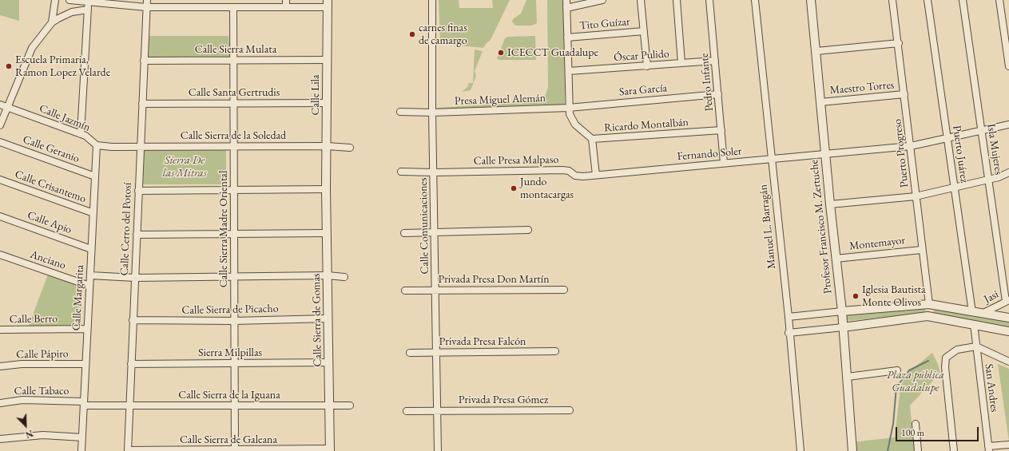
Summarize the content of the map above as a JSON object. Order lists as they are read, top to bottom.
{
  "streets": {
    "street": [
      "Tito Guízar",
      "Calle Sierra Mulata",
      "Óscar Pulido",
      "Pedro Infante",
      "Maestro Torres",
      "Sara García",
      "Calle Santa Gertrudis",
      "Calle Lila",
      "Presa Miguel Alemán",
      "Calle Jazmín",
      "Ricardo Montalbán",
      "Calle Sierra de la Soledad",
      "Calle Geranio",
      "Isla Mujeres",
      "Puerto Progreso",
      "Fernando Soler",
      "Puerto Juárez",
      "Calle Presa Malpaso",
      "Calle Crisantemo",
      "Calle Apio",
      "Calle Comunicaciones",
      "Manuel L. Barragán",
      "Profesor Francisco M. Zertuche",
      "Calle Cerro del Potosí",
      "Calle Sierra Madre Oriental",
      "Montemayor",
      "Anciano",
      "Privada Presa Don Martín",
      "Jasi",
      "Calle Margarita",
      "Calle Sierra de Picacho",
      "Calle Berro",
      "Calle Sierra de Gomas",
      "Privada Presa Falcón",
      "Sierra Milpillas",
      "Calle Pápiro",
      "San Andres",
      "Calle Tabaco",
      "Calle Sierra de la Iguana",
      "Privada Presa Gómez",
      "Calle Sierra de Galeana"
    ]
  },
  "crossings": [
    ["Calle Sierra Mulata", "Calle Lila"],
    ["Calle Sierra Mulata", "Calle Cerro del Potosí"],
    ["Calle Sierra Mulata", "Calle Sierra Madre Oriental"],
    ["Óscar Pulido", "Pedro Infante"],
    ["Pedro Infante", "Sara García"],
    ["Pedro Infante", "Ricardo Montalbán"],
    ["Pedro Infante", "Fernando Soler"],
    ["Maestro Torres", "Puerto Progreso"],
    ["Maestro Torres", "Profesor Francisco M. Zertuche"],
    ["Sara García", "Presa Miguel Alemán"],
    ["Calle Santa Gertrudis", "Calle Lila"],
    ["Calle Santa Gertrudis", "Calle Cerro del Potosí"],
    ["Calle Santa Gertrudis", "Calle Sierra Madre Oriental"],
    ["Calle Lila", "Calle Sierra de la Soledad"],
    ["Calle Lila", "Calle Sierra de Gomas"],
    ["Presa Miguel Alemán", "Calle Comunicaciones"],
    ["Calle Jazmín", "Calle Sierra de la Soledad"],
    ["Calle Jazmín", "Calle Cerro del Potosí"],
    ["Calle Jazmín", "Calle Margarita"],
    ["Calle Sierra de la Soledad", "Calle Cerro del Potosí"],
    ["Calle Sierra de la Soledad", "Calle Sierra Madre Oriental"],
    ["Calle Geranio", "Calle Margarita"],
    ["Isla Mujeres", "Fernando Soler"],
    ["Isla Mujeres", "Jasi"],
    ["Puerto Progreso", "Fernando Soler"],
    ["Puerto Progreso", "Montemayor"],
    ["Fernando Soler", "Puerto Juárez"],
    ["Fernando Soler", "Calle Presa Malpaso"],
    ["Fernando Soler", "Manuel L. Barragán"],
    ["Fernando Soler", "Profesor Francisco M. Zertuche"],
    ["Calle Presa Malpaso", "Calle Comunicaciones"],
    ["Calle Crisantemo", "Calle Margarita"],
    ["Calle Apio", "Calle Margarita"],
    ["Calle Comunicaciones", "Privada Presa Don Martín"],
    ["Calle Comunicaciones", "Privada Presa Falcón"],
    ["Calle Comunicaciones", "Privada Presa Gómez"],
    ["Profesor Francisco M. Zertuche", "Montemayor"],
    ["Calle Cerro del Potosí", "Calle Sierra de Picacho"],
    ["Calle Cerro del Potosí", "Sierra Milpillas"],
    ["Calle Cerro del Potosí", "Calle Tabaco"],
    ["Calle Cerro del Potosí", "Calle Sierra de la Iguana"],
    ["Calle Cerro del Potosí", "Calle Sierra de Galeana"],
    ["Calle Sierra Madre Oriental", "Calle Sierra de Picacho"],
    ["Calle Sierra Madre Oriental", "Sierra Milpillas"],
    ["Calle Sierra Madre Oriental", "Calle Sierra de la Iguana"],
    ["Calle Sierra Madre Oriental", "Calle Sierra de Galeana"],
    ["Anciano", "Calle Margarita"],
    ["Calle Margarita", "Calle Berro"],
    ["Calle Margarita", "Calle Pápiro"],
    ["Calle Margarita", "Calle Tabaco"],
    ["Calle Sierra de Picacho", "Calle Sierra de Gomas"],
    ["Calle Sierra de Gomas", "Sierra Milpillas"],
    ["Calle Sierra de Gomas", "Calle Sierra de la Iguana"],
    ["Calle Sierra de Gomas", "Calle Sierra de Galeana"],
    ["Calle Tabaco", "Calle Sierra de la Iguana"]
  ],
  "parks": ["Sierra De las Mitras", "Plaza pública Guadalupe"],
  "places": [
    "carnes finas de camargo",
    "ICECCT Guadalupe",
    "Escuela Primaria, Ramon Lopez Velarde",
    "Jundo montacargas",
    "Iglesia Bautista Monte Olivos"
  ],
  "scale_bar": "100 m",
  "north": "bottom right"
}
